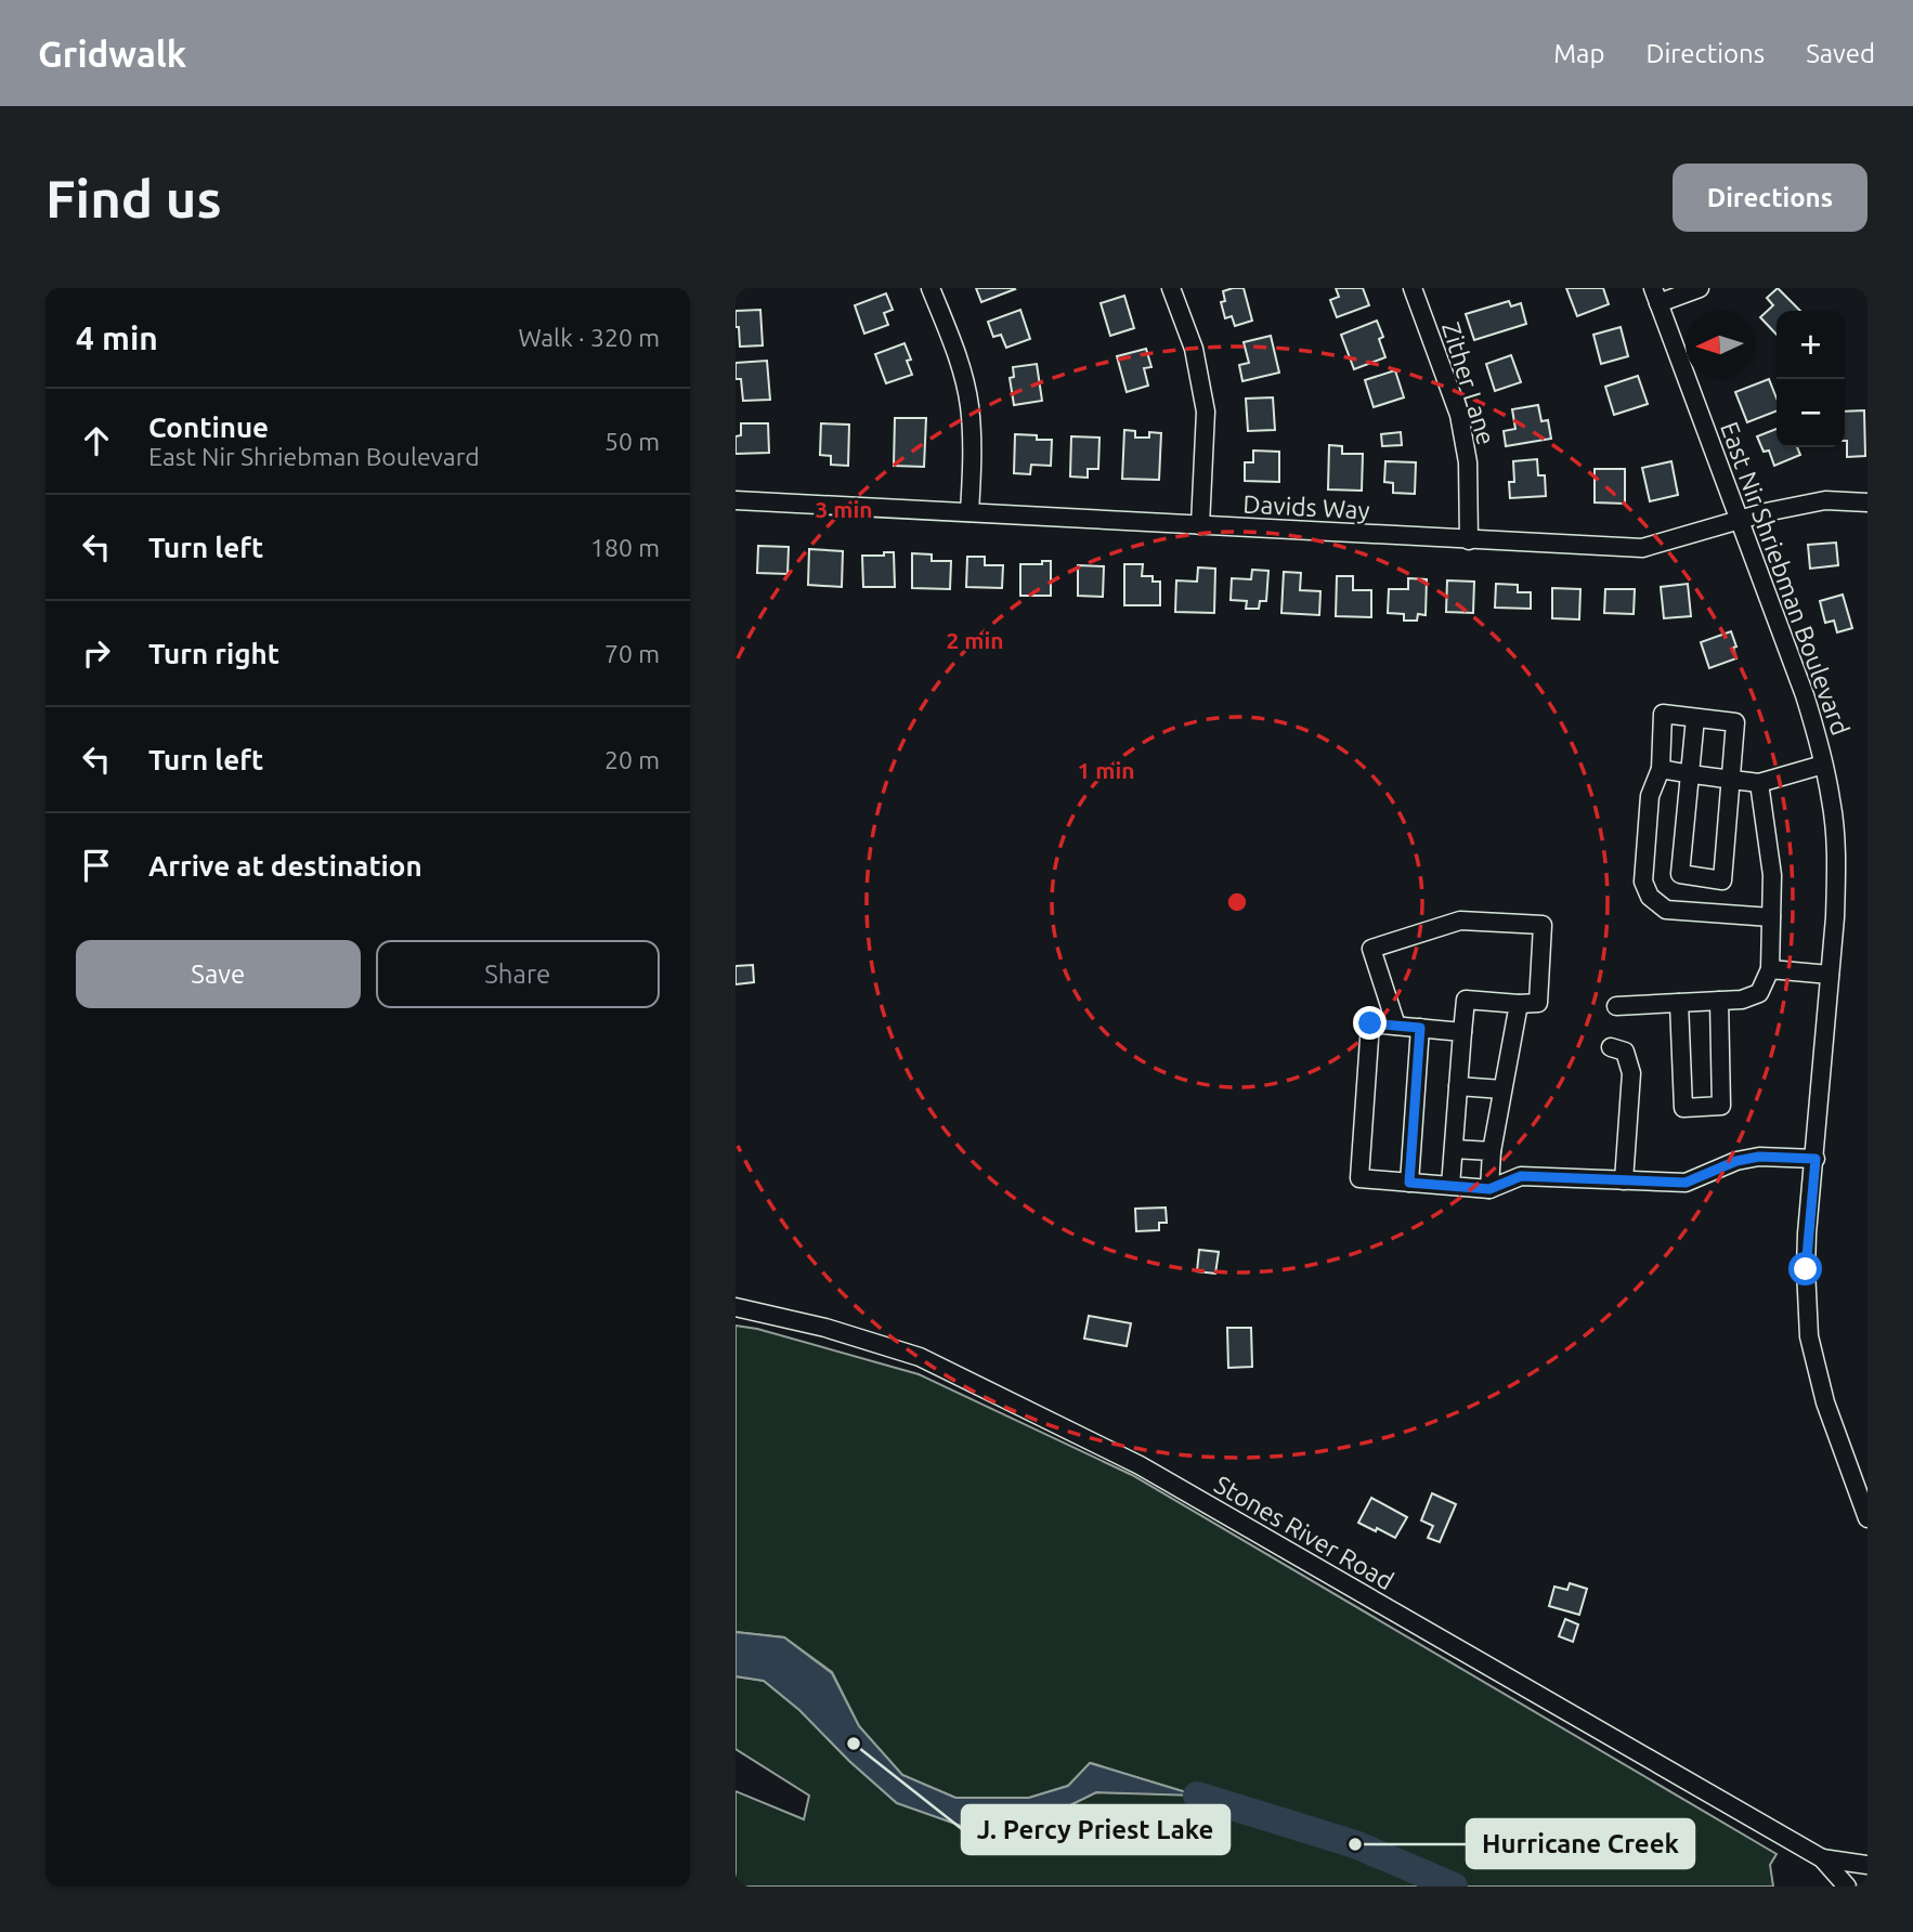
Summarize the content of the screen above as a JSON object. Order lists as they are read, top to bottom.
{
  "streets": {
    "street": [
      "Zither Lane",
      "Davids Way",
      "East Nir Shriebman Boulevard",
      "Stones River Road"
    ]
  },
  "crossings": [
    ["Zither Lane", "Davids Way"],
    ["Davids Way", "East Nir Shriebman Boulevard"]
  ],
  "places": ["J. Percy Priest Lake", "Hurricane Creek"],
  "north": "left",
  "page": {
    "header": "Gridwalk",
    "nav": ["Map", "Directions", "Saved"],
    "buttons": [
      "Directions",
      ["Save", "Share"]
    ],
    "title": "Find us",
    "heading": ["4 min", "Walk · 320 m"],
    "map_buttons": ["+", "−"],
    "list": [
      ["Continue", "East Nir Shriebman Boulevard", "50 m"],
      ["Turn left", "180 m"],
      ["Turn right", "70 m"],
      ["Turn left", "20 m"],
      "Arrive at destination"
    ]
  },
  "rings": ["3 min", "2 min", "1 min"]
}
